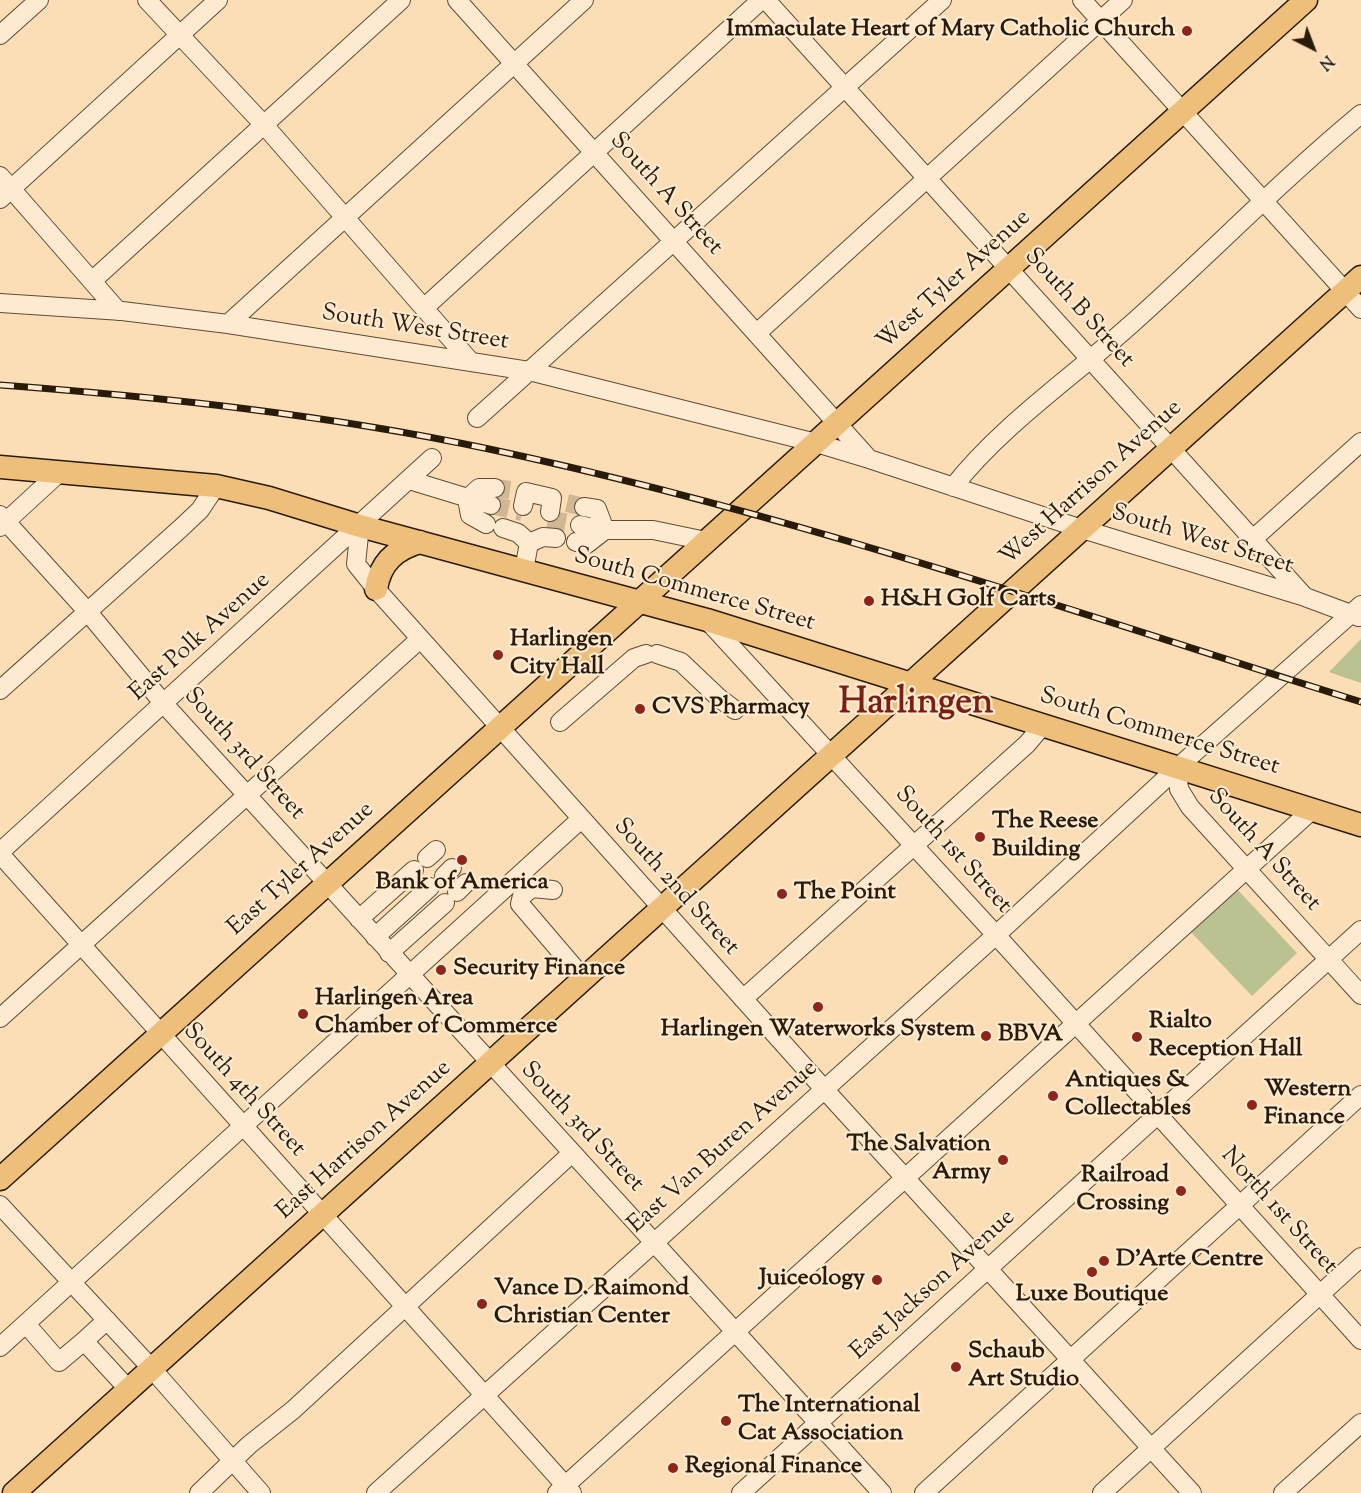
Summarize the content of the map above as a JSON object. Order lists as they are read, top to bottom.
{
  "streets": {
    "main road": [
      "West Tyler Avenue",
      "West Harrison Avenue",
      "South Commerce Street",
      "East Tyler Avenue",
      "East Harrison Avenue"
    ],
    "street": [
      "South A Street",
      "South B Street",
      "South West Street",
      "East Polk Avenue",
      "South 3rd Street",
      "South 1st Street",
      "South 2nd Street",
      "South 4th Street",
      "East Van Buren Avenue",
      "North 1st Street",
      "East Jackson Avenue"
    ]
  },
  "crossings": [
    ["South A Street", "West Tyler Avenue"],
    ["South A Street", "South Commerce Street"],
    ["South A Street", "East Van Buren Avenue"],
    ["South A Street", "East Jackson Avenue"],
    ["West Tyler Avenue", "South B Street"],
    ["West Tyler Avenue", "South West Street"],
    ["West Tyler Avenue", "South Commerce Street"],
    ["West Tyler Avenue", "East Tyler Avenue"],
    ["South B Street", "South West Street"],
    ["South B Street", "West Harrison Avenue"],
    ["South West Street", "West Harrison Avenue"],
    ["South West Street", "East Van Buren Avenue"],
    ["West Harrison Avenue", "South Commerce Street"],
    ["West Harrison Avenue", "South 1st Street"],
    ["West Harrison Avenue", "East Harrison Avenue"],
    ["South Commerce Street", "East Polk Avenue"],
    ["South Commerce Street", "South 1st Street"],
    ["South Commerce Street", "East Tyler Avenue"],
    ["South Commerce Street", "South 2nd Street"],
    ["South Commerce Street", "East Van Buren Avenue"],
    ["East Polk Avenue", "South 3rd Street"],
    ["East Polk Avenue", "South 2nd Street"],
    ["East Polk Avenue", "South 4th Street"],
    ["South 3rd Street", "East Tyler Avenue"],
    ["South 3rd Street", "East Harrison Avenue"],
    ["South 3rd Street", "East Van Buren Avenue"],
    ["South 3rd Street", "East Jackson Avenue"],
    ["South 1st Street", "East Harrison Avenue"],
    ["South 1st Street", "East Van Buren Avenue"],
    ["South 1st Street", "North 1st Street"],
    ["South 1st Street", "East Jackson Avenue"],
    ["East Tyler Avenue", "South 2nd Street"],
    ["East Tyler Avenue", "South 4th Street"],
    ["South 2nd Street", "East Harrison Avenue"],
    ["South 2nd Street", "East Van Buren Avenue"],
    ["South 2nd Street", "East Jackson Avenue"],
    ["South 4th Street", "East Harrison Avenue"],
    ["South 4th Street", "East Van Buren Avenue"],
    ["North 1st Street", "East Jackson Avenue"]
  ],
  "districts": ["Harlingen"],
  "places": [
    "Immaculate Heart of Mary Catholic Church",
    "H&H Golf Carts",
    "Harlingen City Hall",
    "CVS Pharmacy",
    "The Reese Building",
    "Bank of America",
    "The Point",
    "Security Finance",
    "Harlingen Waterworks System",
    "Harlingen Area Chamber of Commerce",
    "BBVA",
    "Rialto Reception Hall",
    "Antiques & Collectables",
    "Western Finance",
    "The Salvation Army",
    "Railroad Crossing",
    "D'Arte Centre",
    "Luxe Boutique",
    "Juiceology",
    "Vance D. Raimond Christian Center",
    "Schaub Art Studio",
    "The International Cat Association",
    "Regional Finance"
  ],
  "north": "bottom right"
}
